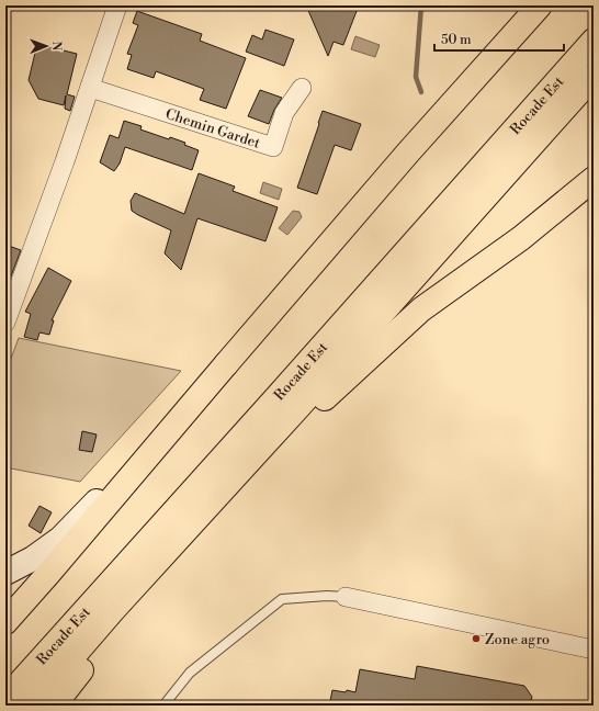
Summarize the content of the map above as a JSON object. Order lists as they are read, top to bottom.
{
  "streets": {
    "main road": ["Rocade Est"],
    "street": ["Chemin Gardet"]
  },
  "places": ["Zone agro"],
  "scale_bar": "50 m",
  "north": "right"
}
